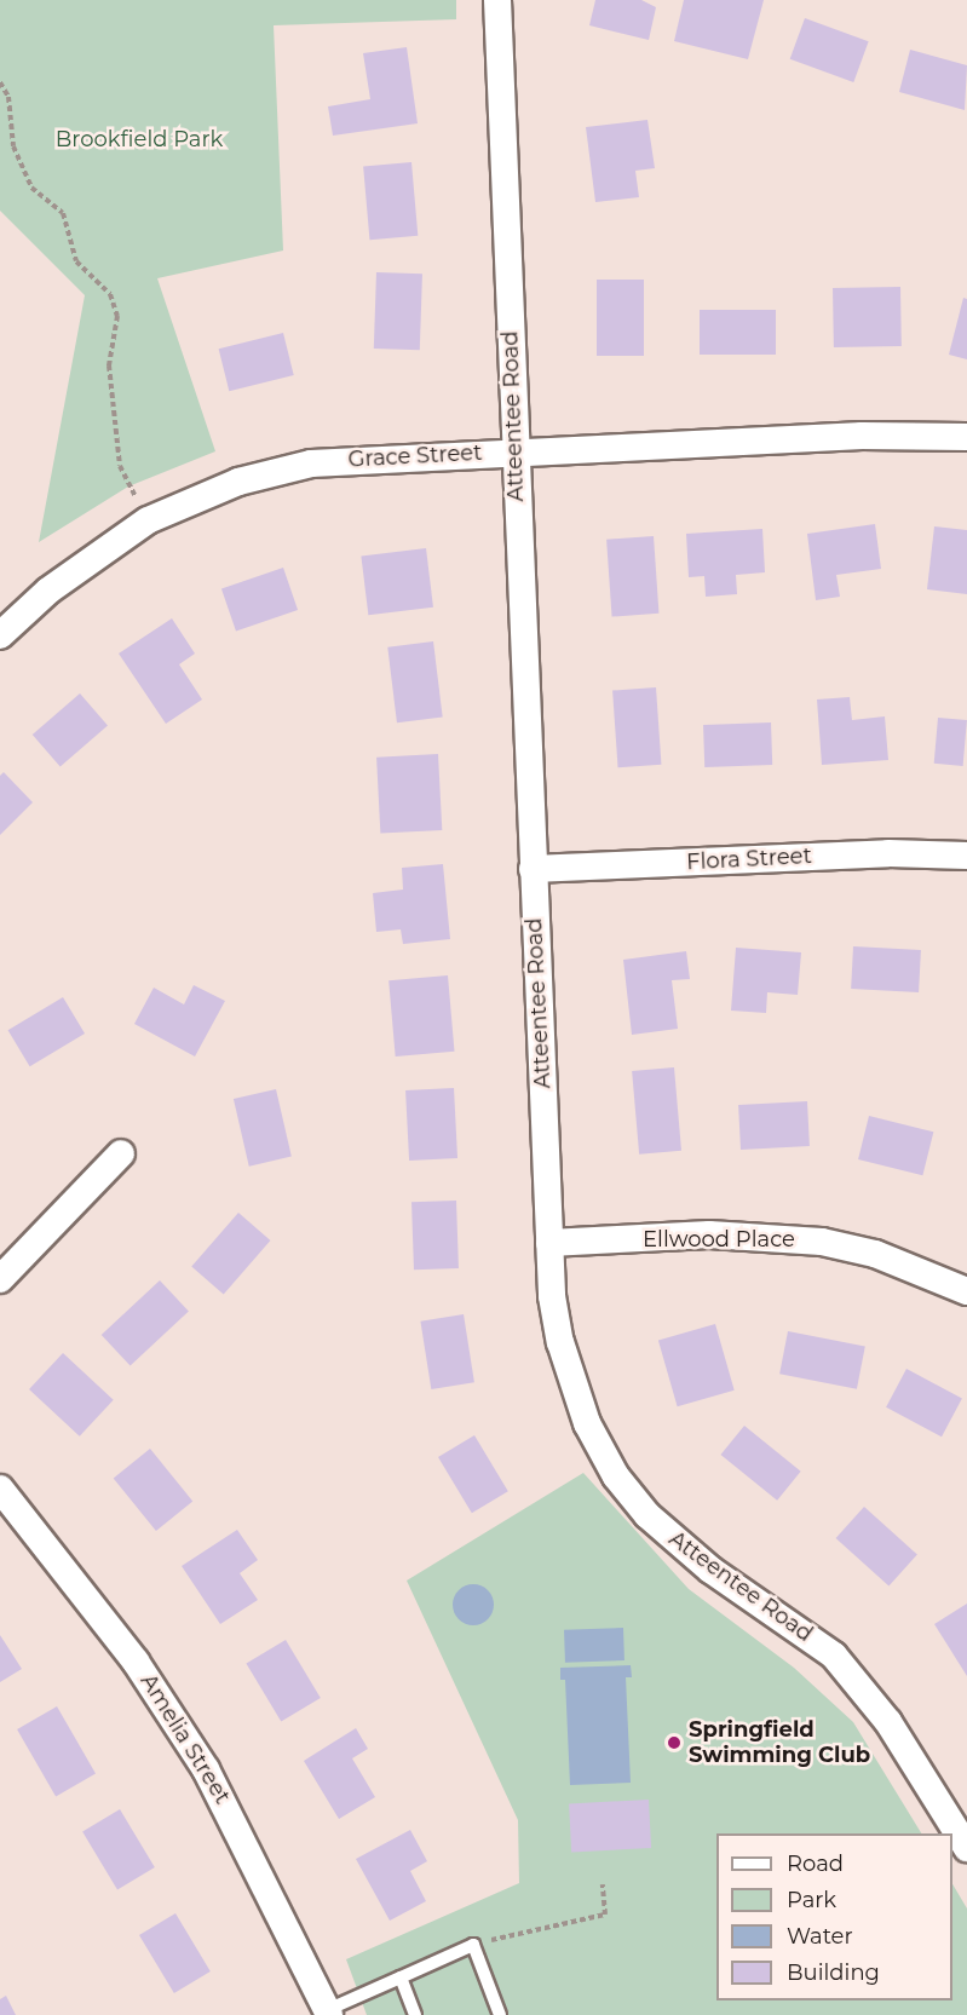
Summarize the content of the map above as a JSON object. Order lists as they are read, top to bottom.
{
  "streets": {
    "street": [
      "Atteentee Road",
      "Grace Street",
      "Flora Street",
      "Ellwood Place",
      "Amelia Street"
    ]
  },
  "crossings": [
    ["Atteentee Road", "Grace Street"],
    ["Atteentee Road", "Flora Street"],
    ["Atteentee Road", "Ellwood Place"]
  ],
  "parks": ["Brookfield Park"],
  "places": ["Springfield Swimming Club"],
  "legend": [
    "Road",
    "Park",
    "Water",
    "Building"
  ]
}
